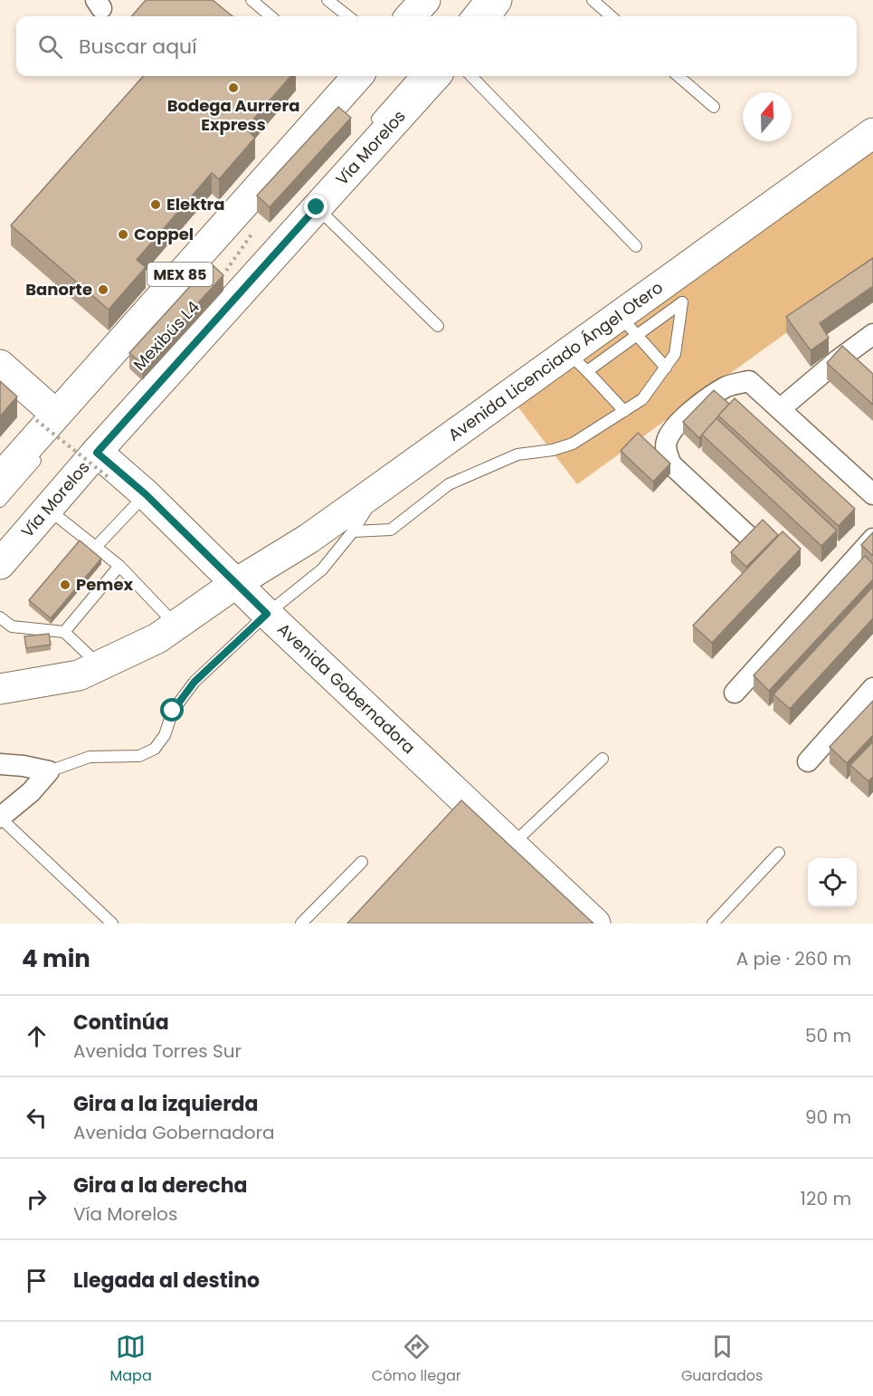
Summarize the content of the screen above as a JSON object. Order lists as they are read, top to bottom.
{
  "streets": {
    "main road": [
      "Vía Morelos",
      "MEX 85",
      "Avenida Licenciado Ángel Otero",
      "Avenida Gobernadora"
    ],
    "lane": ["Mexibús L4"]
  },
  "crossings": [
    ["Vía Morelos", "Mexibús L4"],
    ["Vía Morelos", "Avenida Gobernadora"],
    ["Mexibús L4", "Avenida Gobernadora"],
    ["Avenida Licenciado Ángel Otero", "Avenida Gobernadora"]
  ],
  "places": [
    "Bodega Aurrera Express",
    "Elektra",
    "Coppel",
    "Banorte",
    "Pemex"
  ],
  "north": "top",
  "page": {
    "search": "Buscar aquí",
    "heading": ["4 min", "A pie · 260 m"],
    "list": [
      ["Continúa", "Avenida Torres Sur", "50 m"],
      ["Gira a la izquierda", "Avenida Gobernadora", "90 m"],
      ["Gira a la derecha", "Vía Morelos", "120 m"],
      "Llegada al destino"
    ],
    "nav": ["Mapa", "Cómo llegar", "Guardados"]
  }
}
